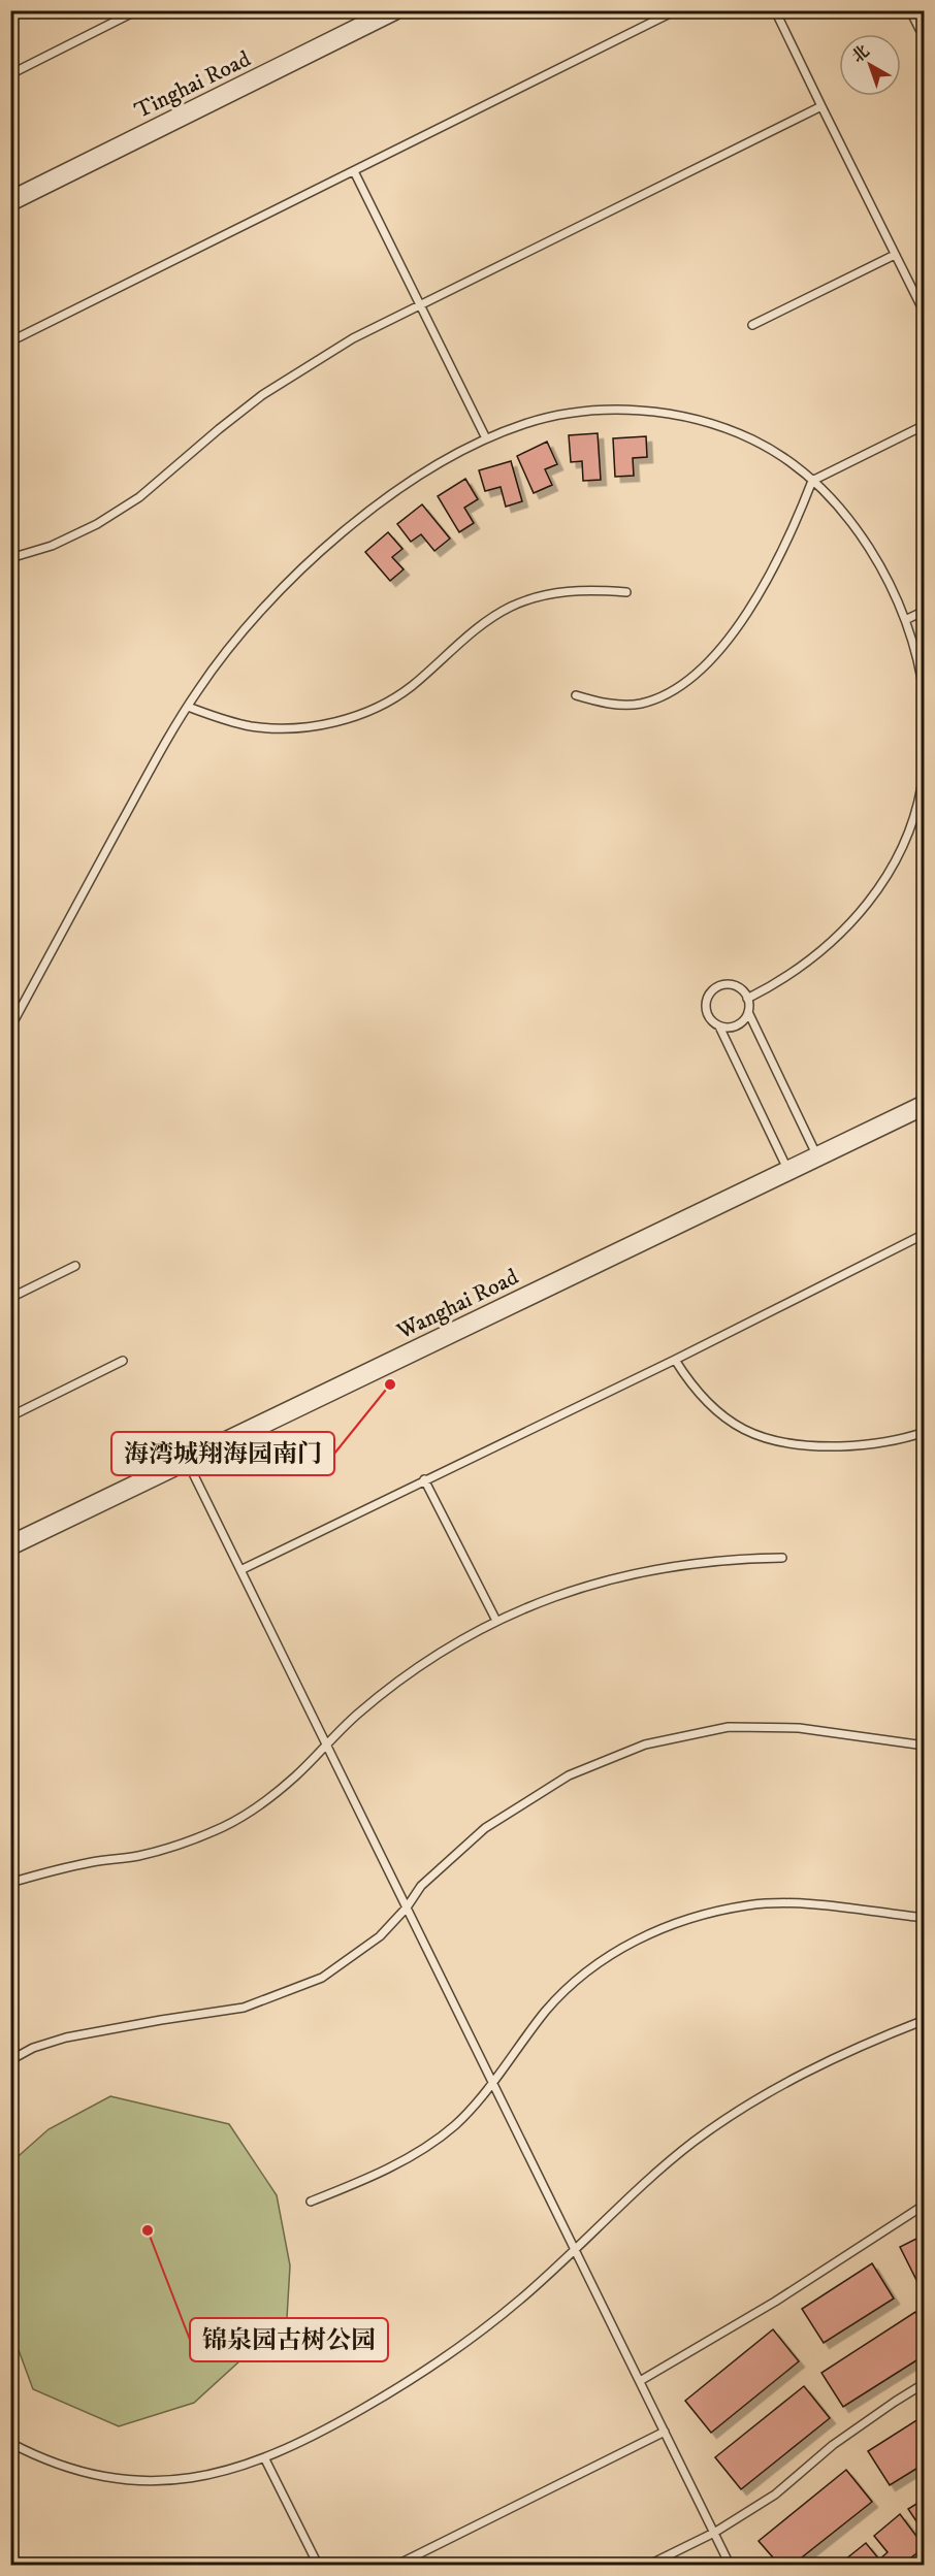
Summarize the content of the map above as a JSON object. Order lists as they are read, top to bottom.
{
  "streets": {
    "street": ["Tinghai Road", "Wanghai Road"]
  },
  "places": ["海湾城翔海园南门", "锦泉园古树公园"],
  "north": "top left"
}
